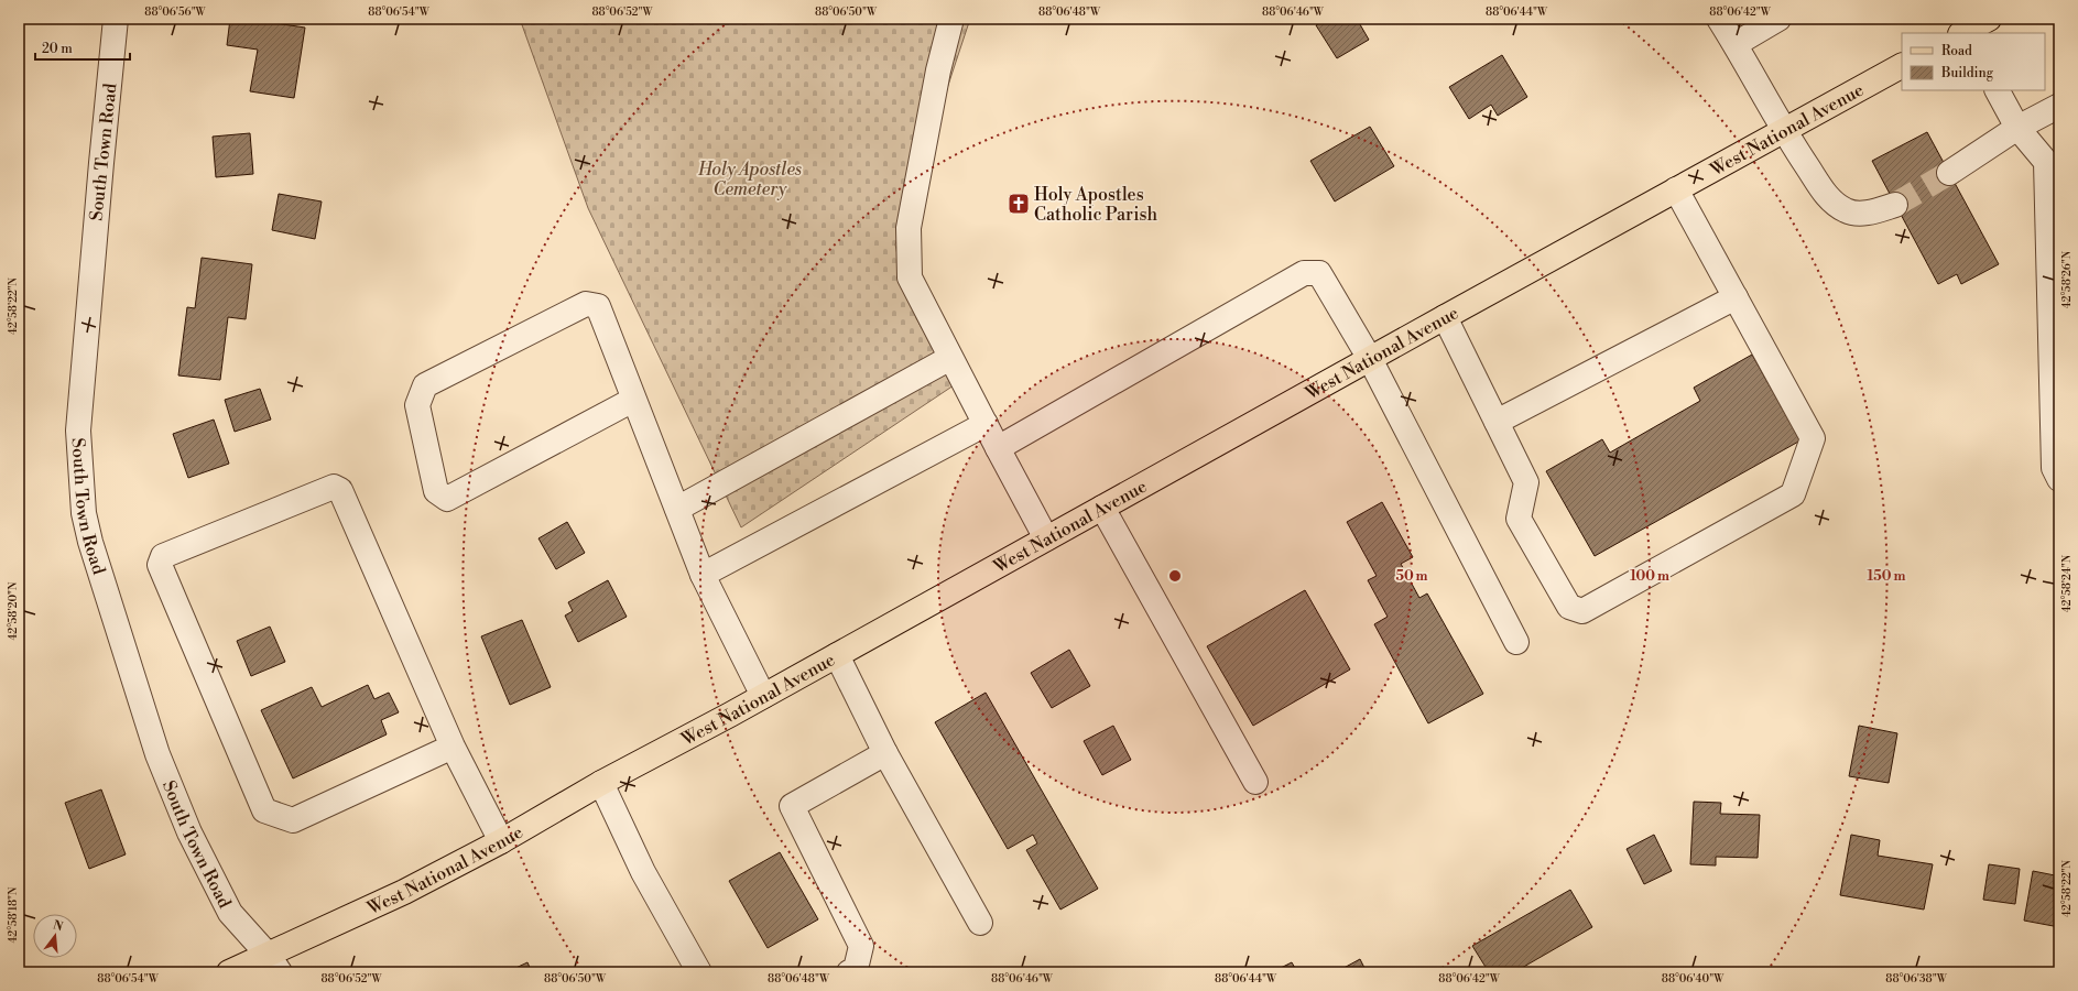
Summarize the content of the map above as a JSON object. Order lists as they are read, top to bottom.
{
  "streets": {
    "main road": ["West National Avenue"],
    "street": ["South Town Road"]
  },
  "crossings": [
    ["West National Avenue", "South Town Road"]
  ],
  "parks": ["Holy Apostles Cemetery"],
  "places": {
    "church": ["Holy Apostles Catholic Parish"]
  },
  "legend": ["Road", "Building"],
  "scale_bar": "20 m",
  "north": "top",
  "coordinates": [
    "88°06'56\"W",
    "88°06'54\"W",
    "88°06'52\"W",
    "88°06'50\"W",
    "88°06'48\"W",
    "88°06'46\"W",
    "88°06'44\"W",
    "88°06'42\"W",
    "42°58'26\"N",
    "42°58'22\"N",
    "42°58'24\"N",
    "42°58'20\"N",
    "42°58'18\"N",
    "88°06'40\"W",
    "88°06'38\"W"
  ],
  "rings": ["50 m", "100 m", "150 m"]
}
